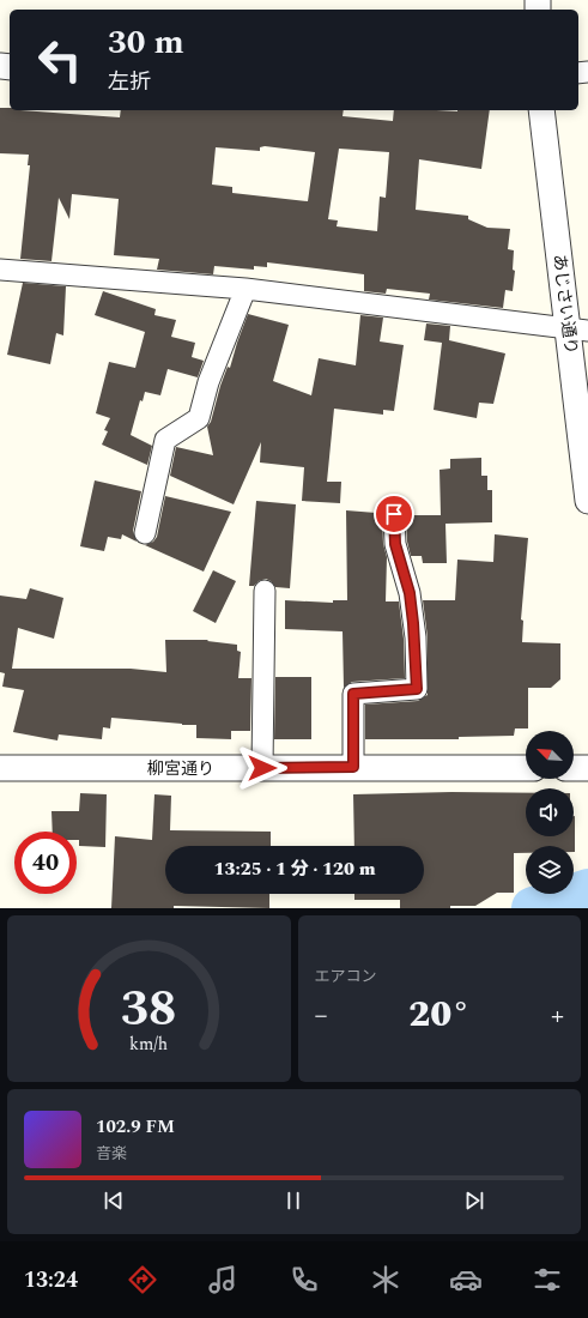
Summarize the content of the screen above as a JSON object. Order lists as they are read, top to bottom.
{
  "streets": {
    "street": ["あじさい通り", "柳宮通り"]
  },
  "north": "top left",
  "page": {
    "turn": ["30 m", "左折"],
    "limit": "40",
    "trip": "13:25 · 1 分 · 120 m",
    "tile": "エアコン",
    "heat": ["−", "20°", "+"],
    "song": ["102.9 FM", "音楽"],
    "tabs": "13:24",
    "gauge": ["38", "km/h"]
  }
}
